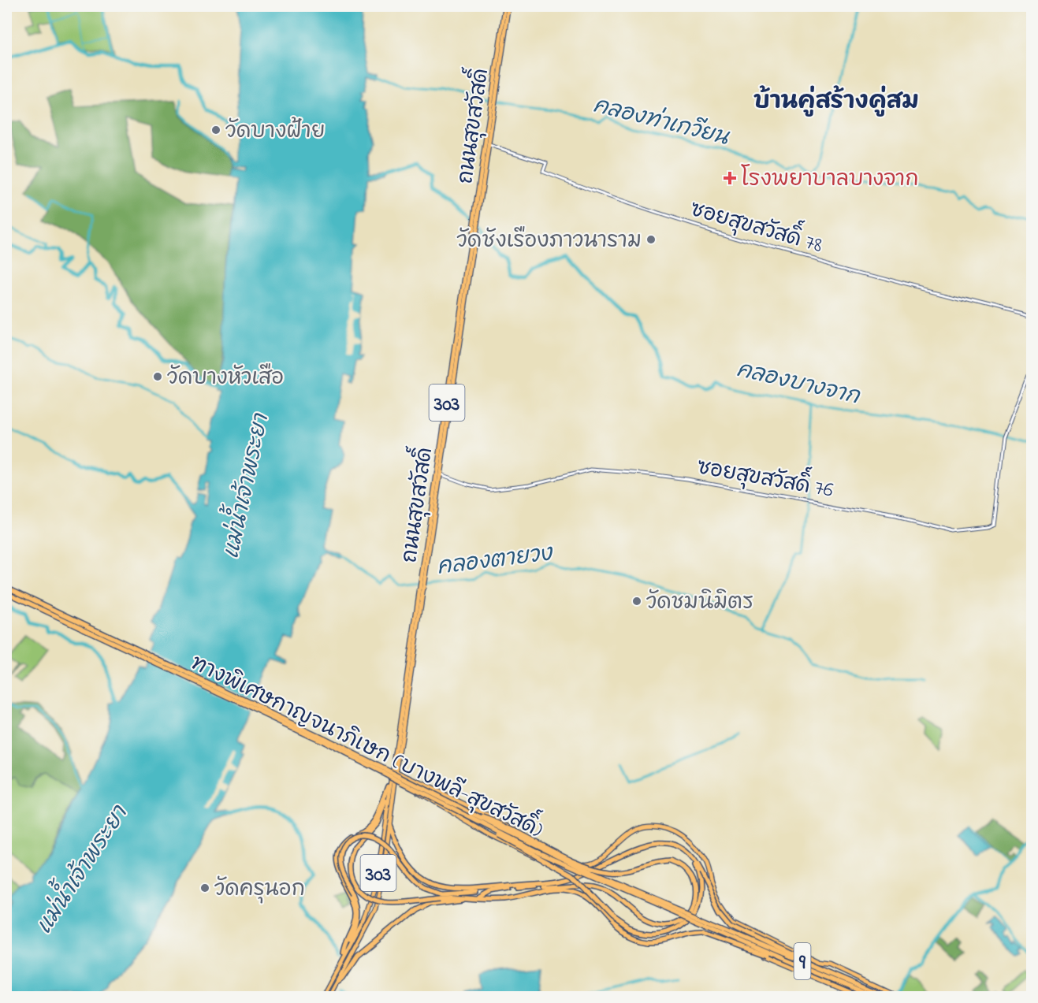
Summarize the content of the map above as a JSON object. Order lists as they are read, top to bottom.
{
  "streets": {
    "highway": ["ทางพิเศษกาญจนาภิเษก (บางพลี-สุขสวัสดิ์)", "9"],
    "main road": ["ถนนสุขสวัสดิ์", "303"],
    "street": ["ซอยสุขสวัสดิ์ 78", "ซอยสุขสวัสดิ์ 76"]
  },
  "crossings": [
    ["ถนนสุขสวัสดิ์", "ซอยสุขสวัสดิ์ 78"],
    ["ถนนสุขสวัสดิ์", "ซอยสุขสวัสดิ์ 76"],
    ["ทางพิเศษกาญจนาภิเษก (บางพลี-สุขสวัสดิ์)", "9"]
  ],
  "districts": ["บ้านคู่สร้างคู่สม"],
  "water": [
    "คลองท่าเกวียน",
    "คลองบางจาก",
    "แม่น้ำเจ้าพระยา",
    "คลองตายวง"
  ],
  "places": {
    "other": [
      "วัดบางฝ้าย",
      "วัดชังเรืองภาวนาราม",
      "วัดบางหัวเสือ",
      "วัดชมนิมิตร",
      "วัดครุนอก"
    ],
    "health": ["โรงพยาบาลบางจาก"]
  }
}
